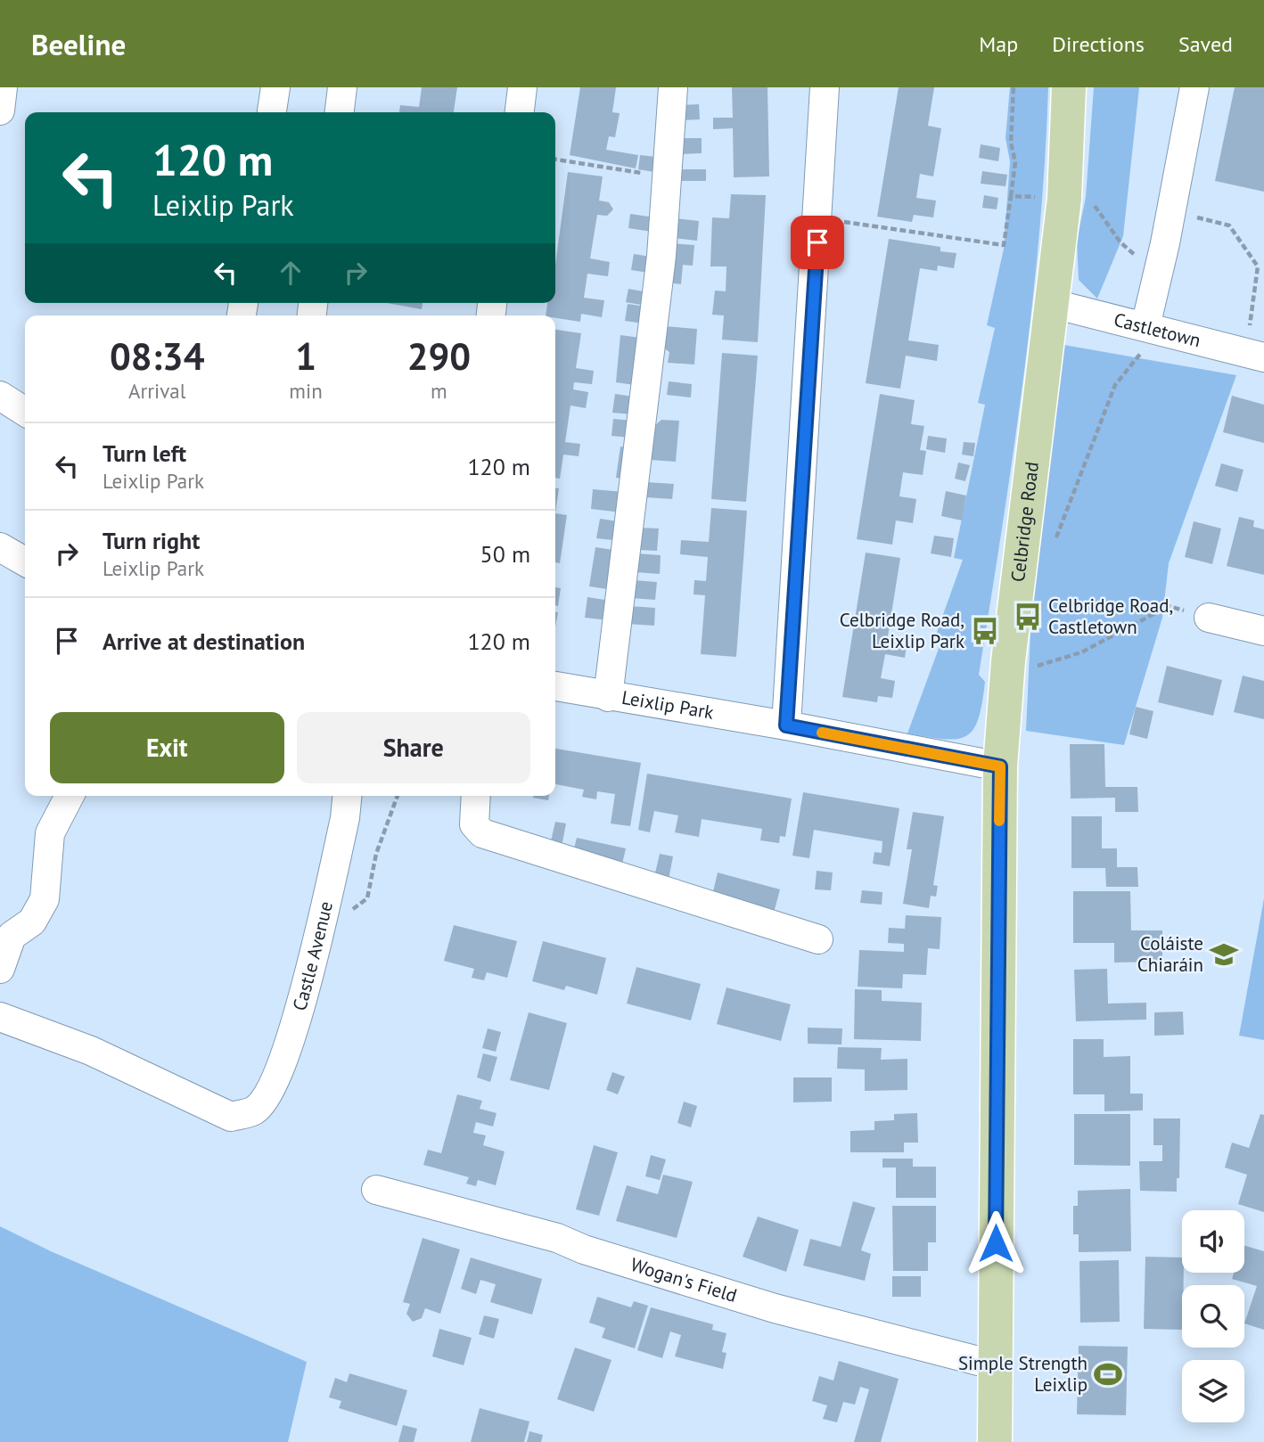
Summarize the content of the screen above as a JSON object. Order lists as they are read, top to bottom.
{
  "streets": {
    "main road": ["Celbridge Road"],
    "street": [
      "Castletown",
      "Leixlip Park",
      "Castle Avenue",
      "Wogan's Field"
    ]
  },
  "crossings": [
    ["Castletown", "Celbridge Road"],
    ["Celbridge Road", "Leixlip Park"],
    ["Celbridge Road", "Wogan's Field"]
  ],
  "places": {
    "bus stop": ["Celbridge Road, Castletown", "Celbridge Road, Leixlip Park"],
    "school or university": ["Coláiste Chiaráin"],
    "sports": ["Simple Strength Leixlip"]
  },
  "page": {
    "header": "Beeline",
    "nav": ["Map", "Directions", "Saved"],
    "turn": ["120 m", "Leixlip Park"],
    "eta": [
      "08:34",
      "Arrival",
      "1",
      "min",
      "290",
      "m"
    ],
    "list": [
      {
        "name": "Turn left",
        "note": "Leixlip Park",
        "value": "120 m"
      },
      {
        "name": "Turn right",
        "note": "Leixlip Park",
        "value": "50 m"
      },
      {
        "name": "Arrive at destination",
        "value": "120 m"
      }
    ],
    "buttons": ["Exit", "Share"]
  }
}
